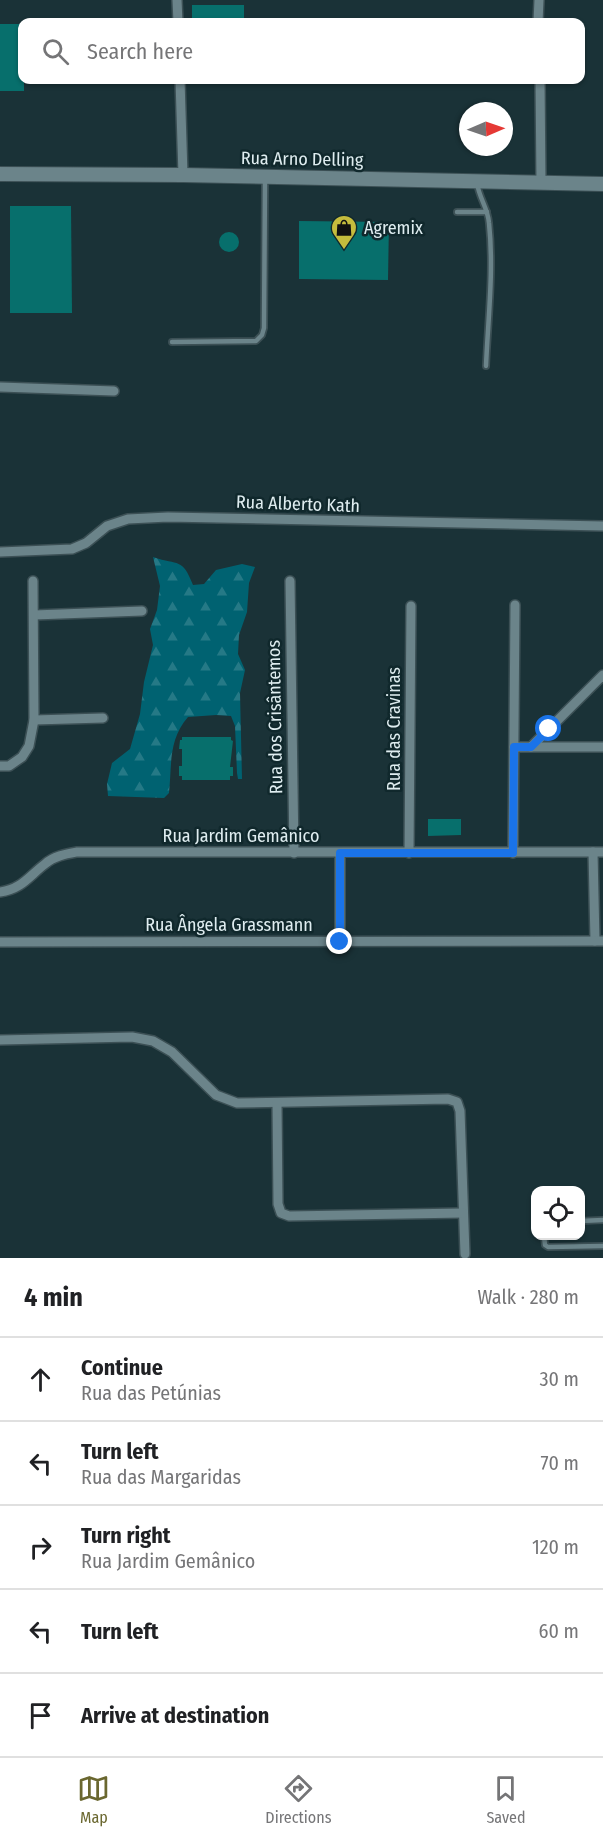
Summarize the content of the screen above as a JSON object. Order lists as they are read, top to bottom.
{
  "streets": {
    "street": [
      "Rua Arno Delling",
      "Rua Alberto Kath",
      "Rua dos Crisântemos",
      "Rua das Cravinas",
      "Rua Jardim Gemânico",
      "Rua Ângela Grassmann"
    ]
  },
  "crossings": [
    ["Rua dos Crisântemos", "Rua Jardim Gemânico"],
    ["Rua das Cravinas", "Rua Jardim Gemânico"]
  ],
  "places": {
    "shop": ["Agremix"]
  },
  "north": "right",
  "page": {
    "search": "Search here",
    "heading": ["4 min", "Walk · 280 m"],
    "list": [
      ["Continue", "Rua das Petúnias", "30 m"],
      ["Turn left", "Rua das Margaridas", "70 m"],
      ["Turn right", "Rua Jardim Gemânico", "120 m"],
      ["Turn left", "60 m"],
      "Arrive at destination"
    ],
    "nav": ["Map", "Directions", "Saved"]
  }
}
